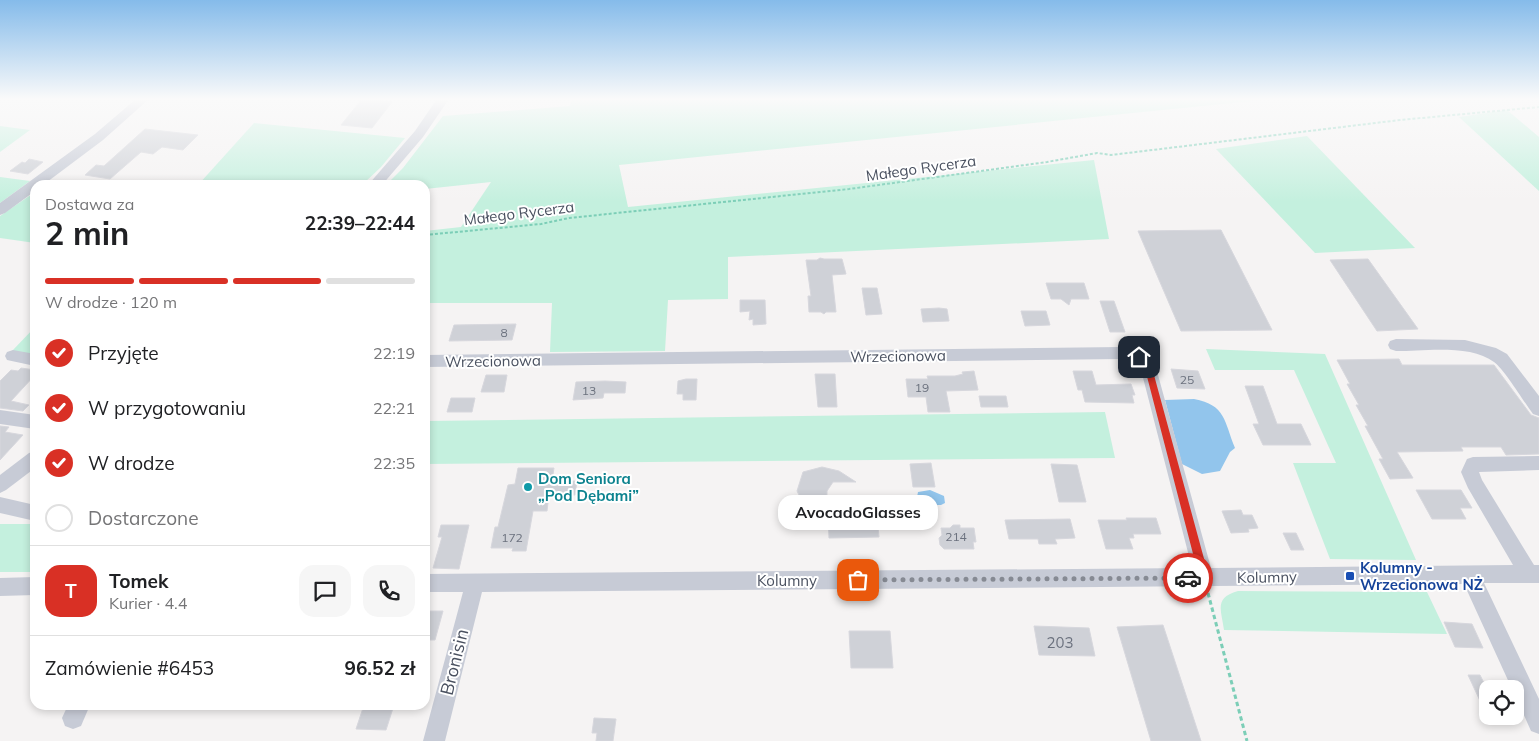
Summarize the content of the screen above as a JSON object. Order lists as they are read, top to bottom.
{
  "streets": {
    "street": ["Wrzecionowa", "Kolumny", "Bronisin"],
    "path": ["Małego Rycerza"]
  },
  "crossings": [
    ["Wrzecionowa", "Kolumny"],
    ["Kolumny", "Bronisin"]
  ],
  "places": {
    "other": ["Dom Seniora „Pod Dębami”", "AvocadoGlasses"],
    "transit": ["Kolumny - Wrzecionowa NŻ"]
  },
  "house_numbers": [
    "8",
    "25",
    "19",
    "13",
    "214",
    "172",
    "203"
  ],
  "page": {
    "heading": ["2 min", "Dostawa za", "22:39–22:44"],
    "panel": [
      "Tomek",
      "Kurier · 4.4",
      "Zamówienie #6453",
      "96.52 zł"
    ],
    "bar": "W drodze · 120 m",
    "list": [
      ["Przyjęte", "22:19"],
      ["W przygotowaniu", "22:21"],
      ["W drodze", "22:35"],
      "Dostarczone"
    ],
    "bubble": "AvocadoGlasses",
    "round": "T"
  }
}
